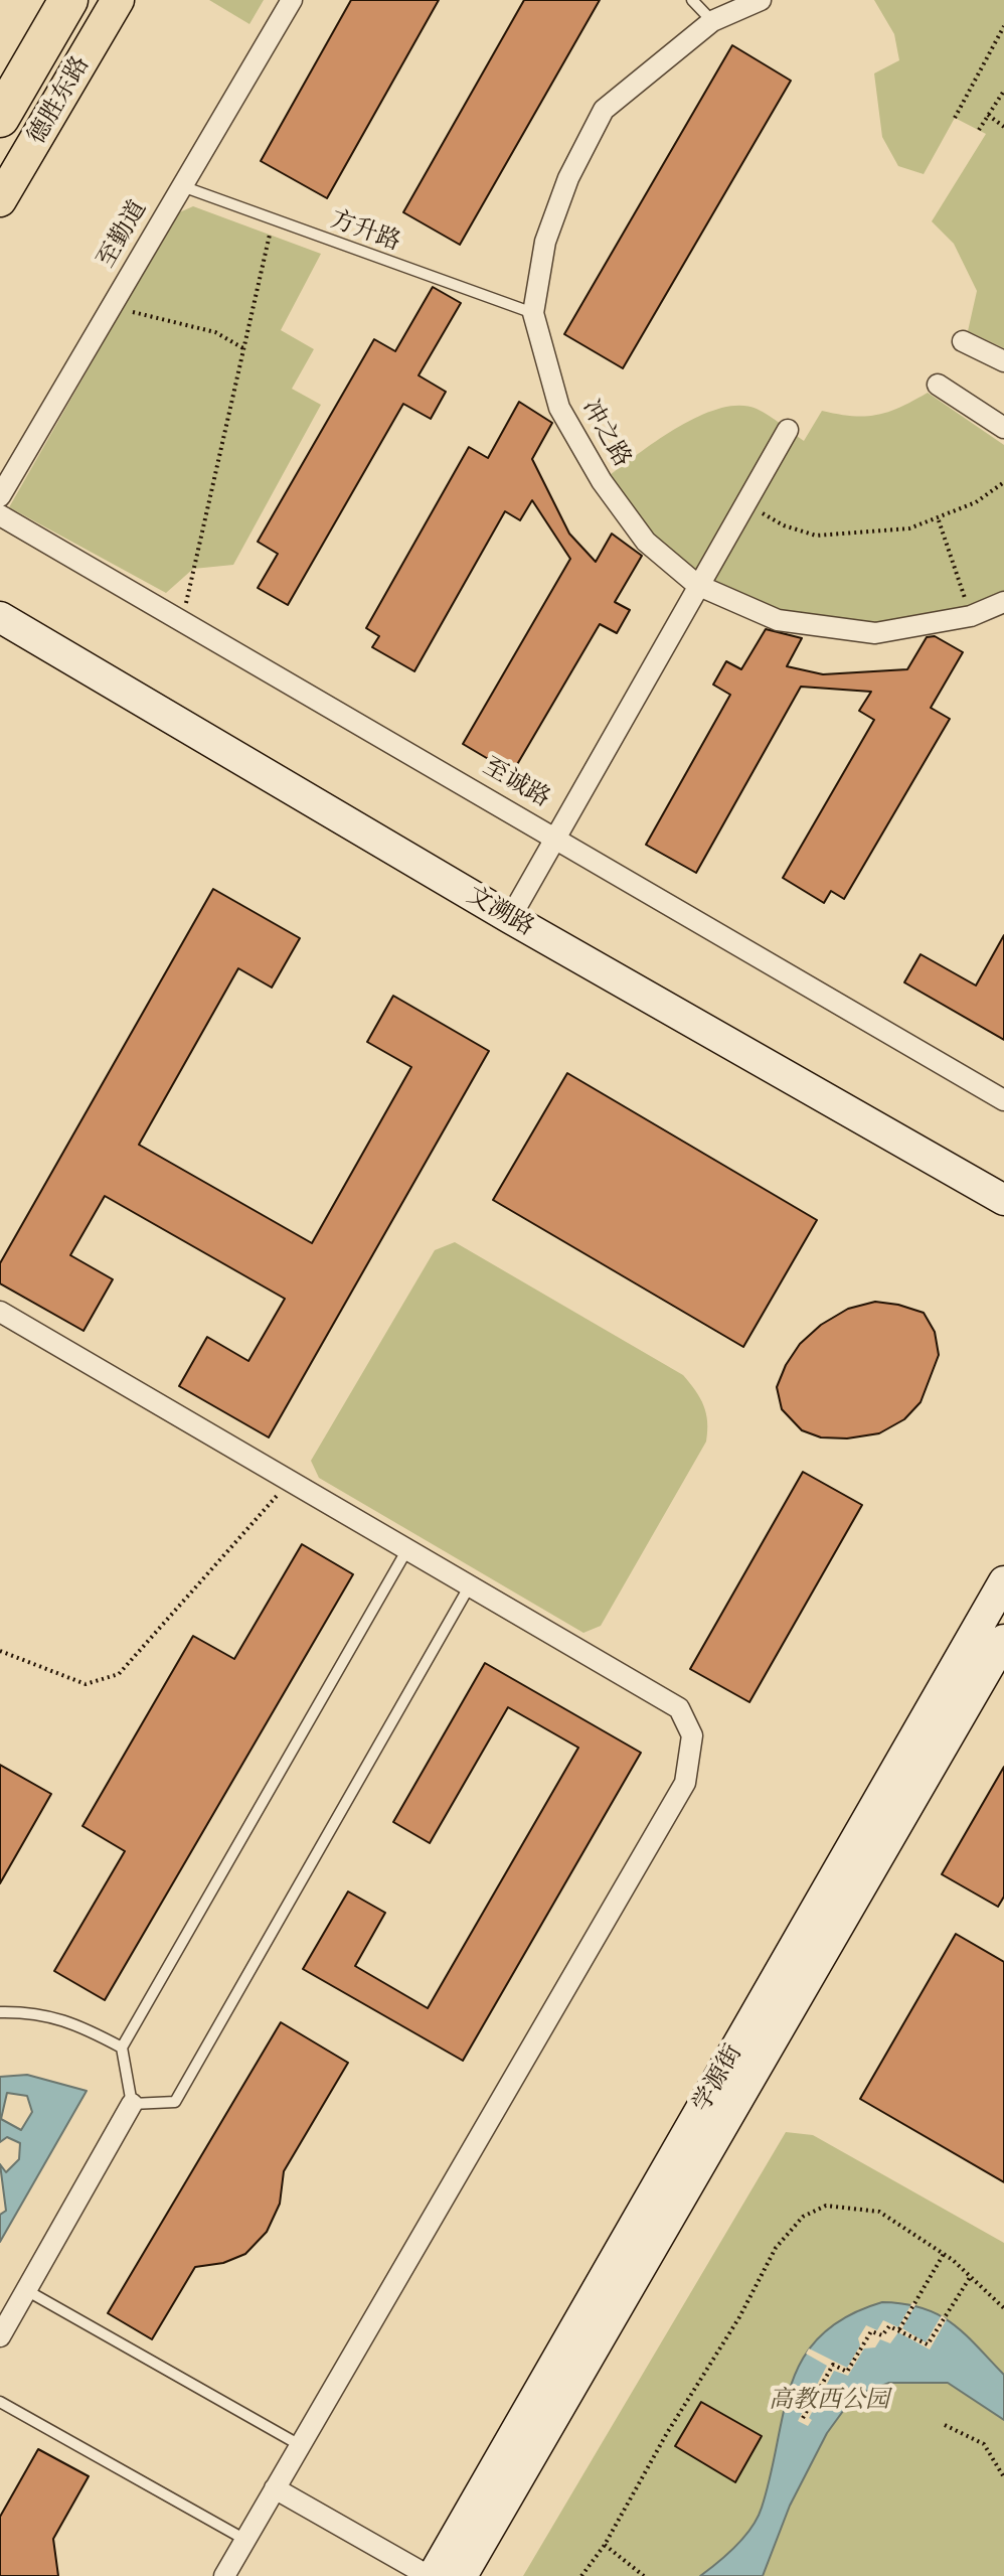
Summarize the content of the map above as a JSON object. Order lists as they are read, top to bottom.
{
  "streets": {
    "main road": ["德胜东路", "文溯路", "学源街"],
    "street": ["至勤道", "冲之路", "至诚路"],
    "lane": ["方升路"]
  },
  "crossings": [
    ["方升路", "至勤道"],
    ["方升路", "冲之路"]
  ],
  "parks": ["高教西公园"]
}
